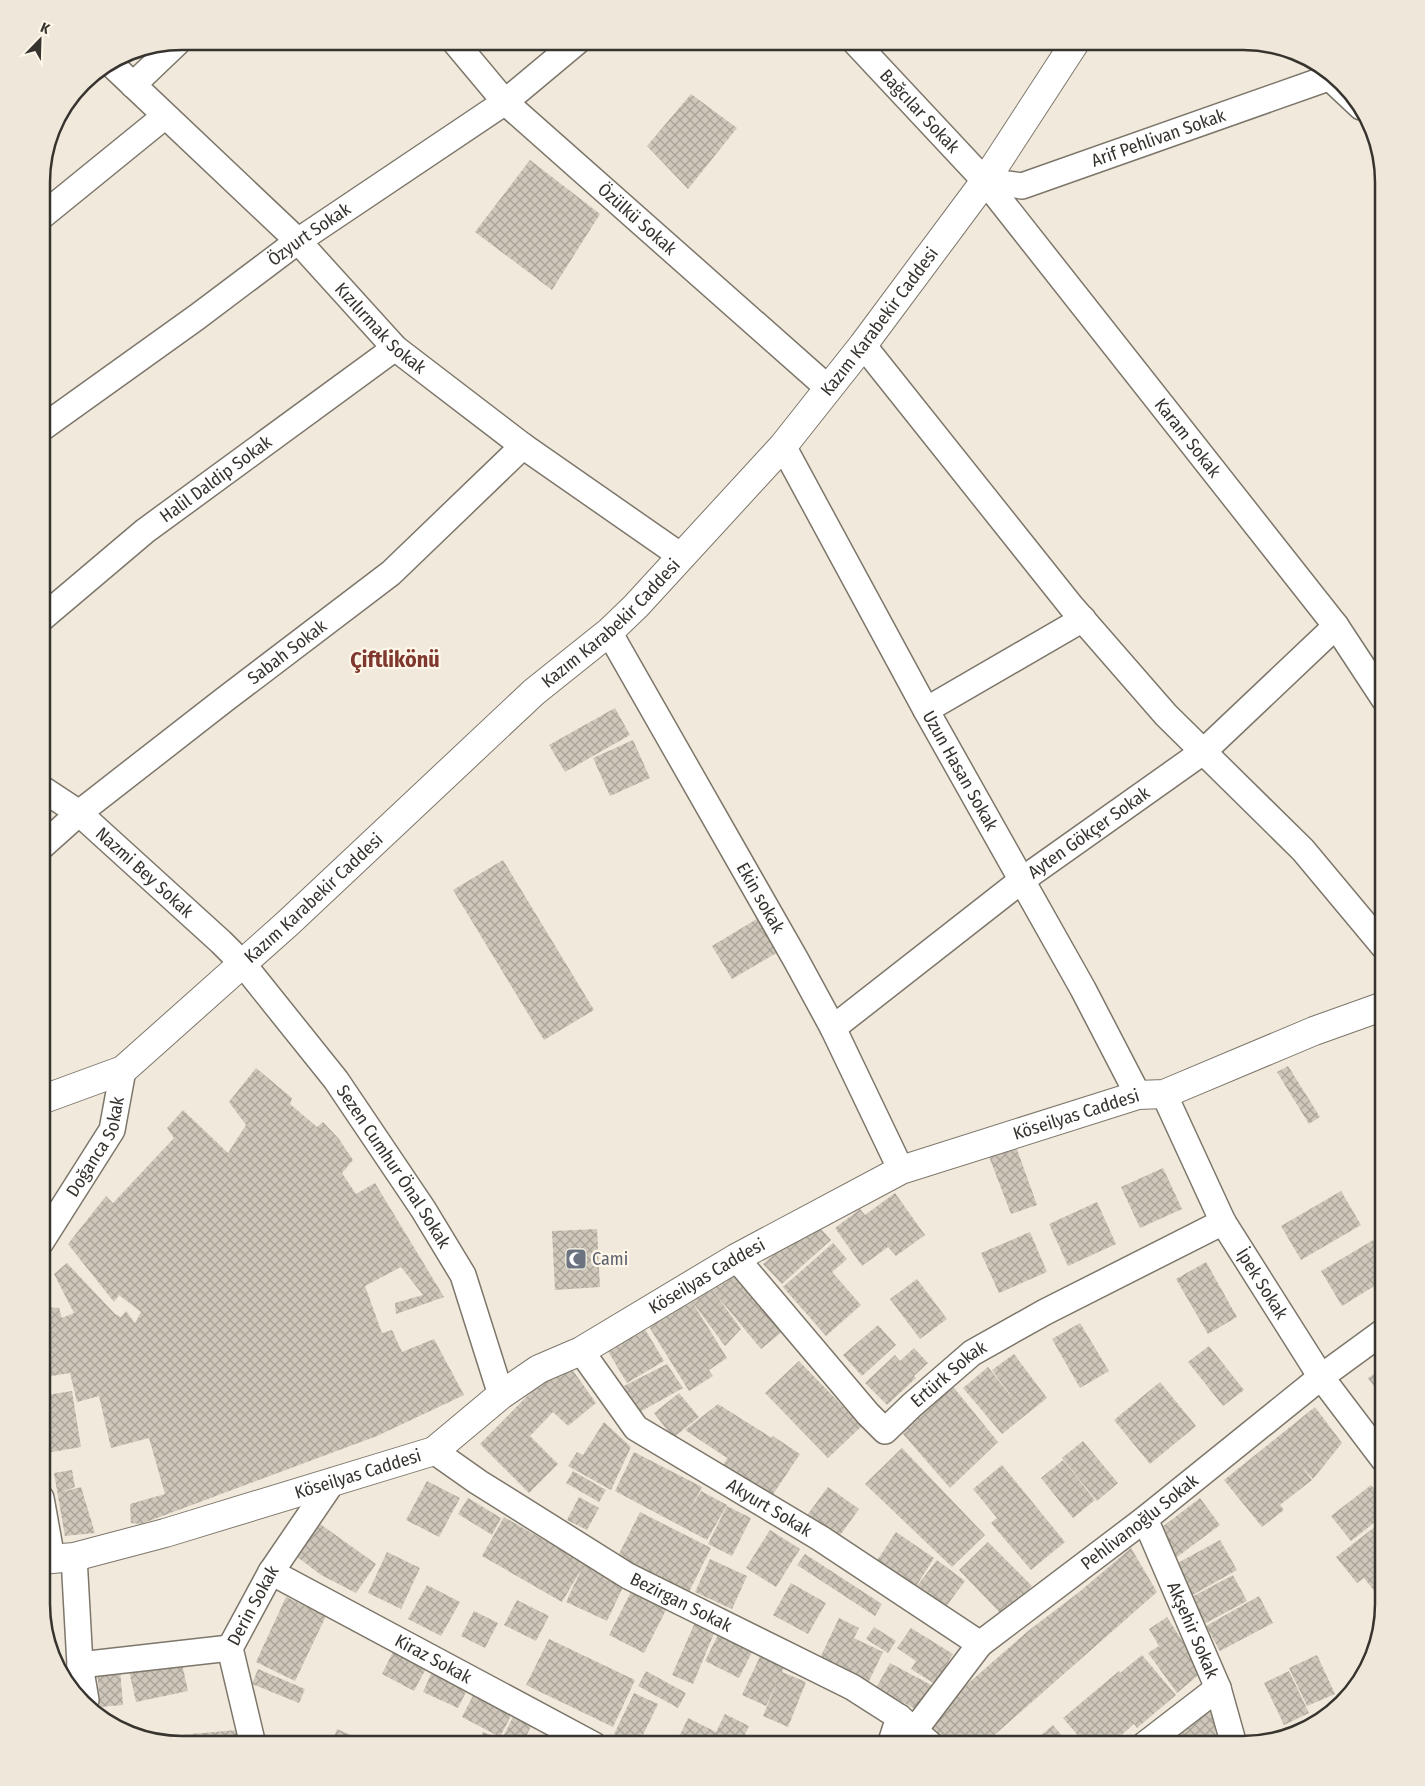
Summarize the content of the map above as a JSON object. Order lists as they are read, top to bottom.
{
  "streets": {
    "street": [
      "Bağcılar Sokak",
      "Arif Pehlivan Sokak",
      "Özülkü Sokak",
      "Özyurt Sokak",
      "Kazım Karabekir Caddesi",
      "Kızılırmak Sokak",
      "Karam Sokak",
      "Halil Daldip Sokak",
      "Sabah Sokak",
      "Uzun Hasan Sokak",
      "Ayten Gökçer Sokak",
      "Nazmi Bey Sokak",
      "Ekin sokak",
      "Köseilyas Caddesi",
      "Doğanca Sokak",
      "Sezen Cumhur Önal Sokak",
      "İpek Sokak",
      "Ertürk Sokak",
      "Akyurt Sokak",
      "Pehlivanoğlu Sokak",
      "Bezirgan Sokak",
      "Derin Sokak",
      "Akşehir Sokak",
      "Kiraz Sokak"
    ]
  },
  "crossings": [
    ["Bağcılar Sokak", "Arif Pehlivan Sokak"],
    ["Bağcılar Sokak", "Kazım Karabekir Caddesi"],
    ["Bağcılar Sokak", "Karam Sokak"],
    ["Arif Pehlivan Sokak", "Kazım Karabekir Caddesi"],
    ["Arif Pehlivan Sokak", "Karam Sokak"],
    ["Özülkü Sokak", "Özyurt Sokak"],
    ["Özülkü Sokak", "Kazım Karabekir Caddesi"],
    ["Özyurt Sokak", "Kızılırmak Sokak"],
    ["Kazım Karabekir Caddesi", "Kızılırmak Sokak"],
    ["Kazım Karabekir Caddesi", "Karam Sokak"],
    ["Kazım Karabekir Caddesi", "Uzun Hasan Sokak"],
    ["Kazım Karabekir Caddesi", "Nazmi Bey Sokak"],
    ["Kazım Karabekir Caddesi", "Ekin sokak"],
    ["Kazım Karabekir Caddesi", "Doğanca Sokak"],
    ["Kazım Karabekir Caddesi", "Sezen Cumhur Önal Sokak"],
    ["Kızılırmak Sokak", "Halil Daldip Sokak"],
    ["Kızılırmak Sokak", "Sabah Sokak"],
    ["Karam Sokak", "Ayten Gökçer Sokak"],
    ["Sabah Sokak", "Nazmi Bey Sokak"],
    ["Uzun Hasan Sokak", "Ayten Gökçer Sokak"],
    ["Uzun Hasan Sokak", "Köseilyas Caddesi"],
    ["Uzun Hasan Sokak", "İpek Sokak"],
    ["Ayten Gökçer Sokak", "Ekin sokak"],
    ["Nazmi Bey Sokak", "Sezen Cumhur Önal Sokak"],
    ["Ekin sokak", "Köseilyas Caddesi"],
    ["Köseilyas Caddesi", "Sezen Cumhur Önal Sokak"],
    ["Köseilyas Caddesi", "İpek Sokak"],
    ["Köseilyas Caddesi", "Ertürk Sokak"],
    ["Köseilyas Caddesi", "Akyurt Sokak"],
    ["Köseilyas Caddesi", "Bezirgan Sokak"],
    ["Köseilyas Caddesi", "Derin Sokak"],
    ["İpek Sokak", "Ertürk Sokak"],
    ["İpek Sokak", "Pehlivanoğlu Sokak"],
    ["Akyurt Sokak", "Pehlivanoğlu Sokak"],
    ["Pehlivanoğlu Sokak", "Bezirgan Sokak"],
    ["Pehlivanoğlu Sokak", "Akşehir Sokak"],
    ["Derin Sokak", "Kiraz Sokak"]
  ],
  "districts": ["Çiftlikönü"],
  "places": {
    "mosque": ["Cami"]
  },
  "north": "top right"
}
